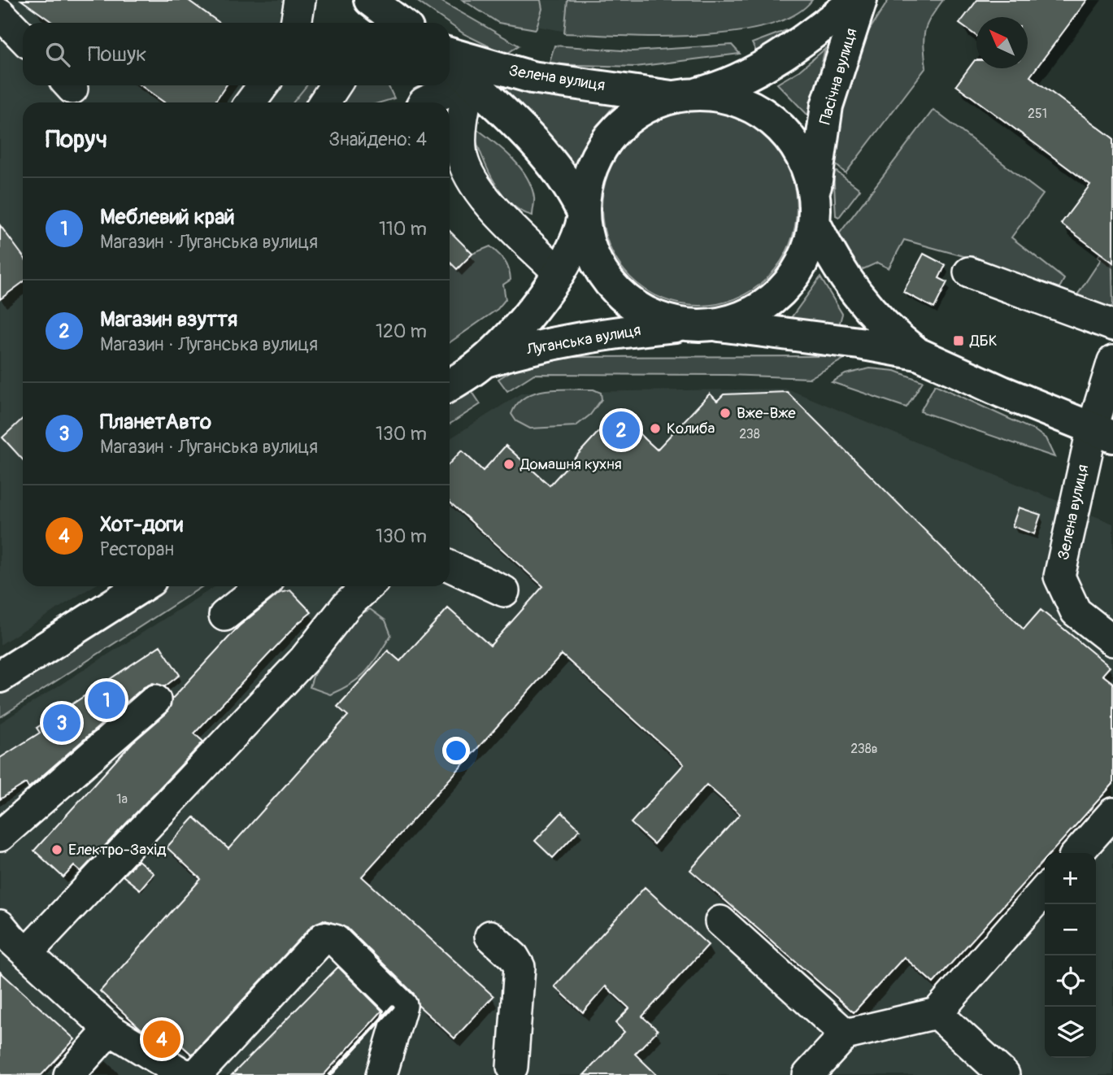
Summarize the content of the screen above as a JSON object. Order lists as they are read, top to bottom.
{
  "streets": {
    "main road": ["Пасічна вулиця", "Зелена вулиця", "Луганська вулиця"]
  },
  "crossings": [
    ["Пасічна вулиця", "Зелена вулиця"],
    ["Пасічна вулиця", "Луганська вулиця"],
    ["Зелена вулиця", "Луганська вулиця"]
  ],
  "places": {
    "transit": ["ДБК"],
    "other": [
      "Вже-Вже",
      "Колиба",
      "Домашня кухня",
      "Електро-Захід"
    ]
  },
  "house_numbers": [
    "251",
    "238",
    "238в",
    "1а"
  ],
  "north": "top left",
  "page": {
    "search": "Пошук",
    "heading": ["Поруч", "Знайдено: 4"],
    "list": [
      {
        "mark": "1",
        "name": "Меблевий край",
        "note": "Магазин · Луганська вулиця",
        "value": "110 m"
      },
      {
        "mark": "2",
        "name": "Магазин взуття",
        "note": "Магазин · Луганська вулиця",
        "value": "120 m"
      },
      {
        "mark": "3",
        "name": "ПланетАвто",
        "note": "Магазин · Луганська вулиця",
        "value": "130 m"
      },
      {
        "mark": "4",
        "name": "Хот-доги",
        "note": "Ресторан",
        "value": "130 m"
      }
    ],
    "pins": [
      "2",
      "1",
      "3",
      "4"
    ],
    "map_buttons": ["+", "−"]
  }
}
